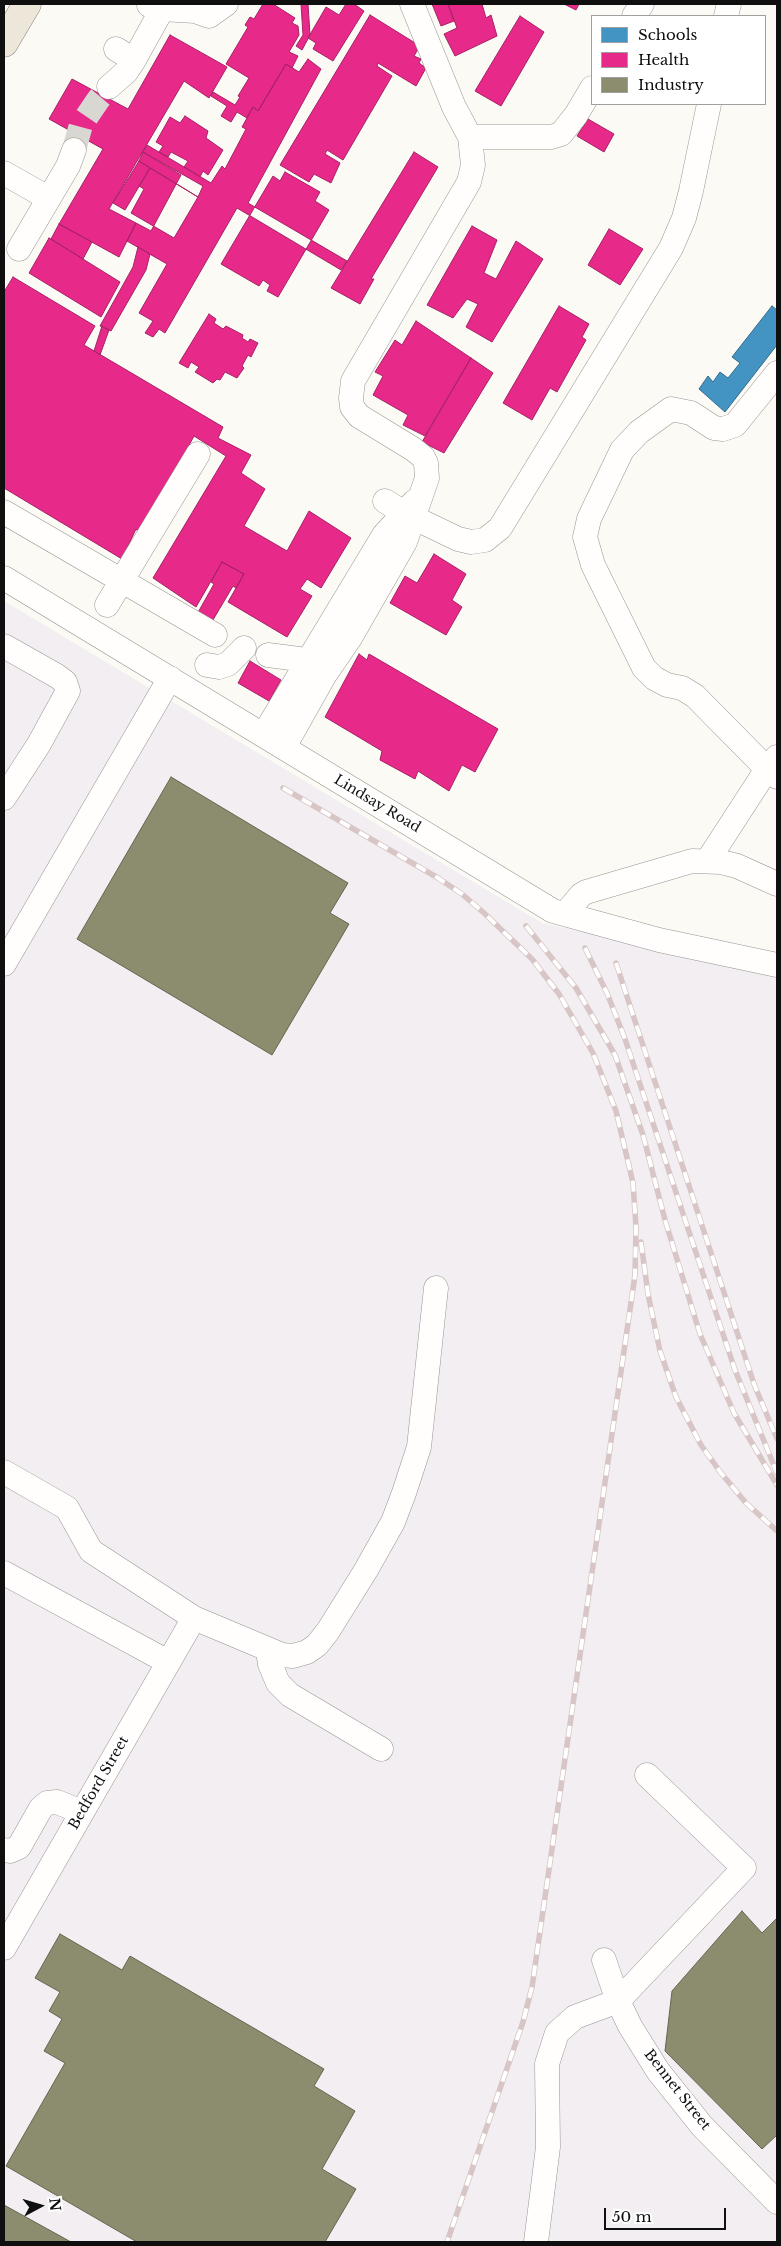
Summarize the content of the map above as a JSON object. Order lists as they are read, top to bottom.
{
  "streets": {
    "street": ["Lindsay Road", "Bedford Street", "Bennet Street"]
  },
  "legend": ["Schools", "Health", "Industry"],
  "scale_bar": "50 m",
  "north": "right"
}
